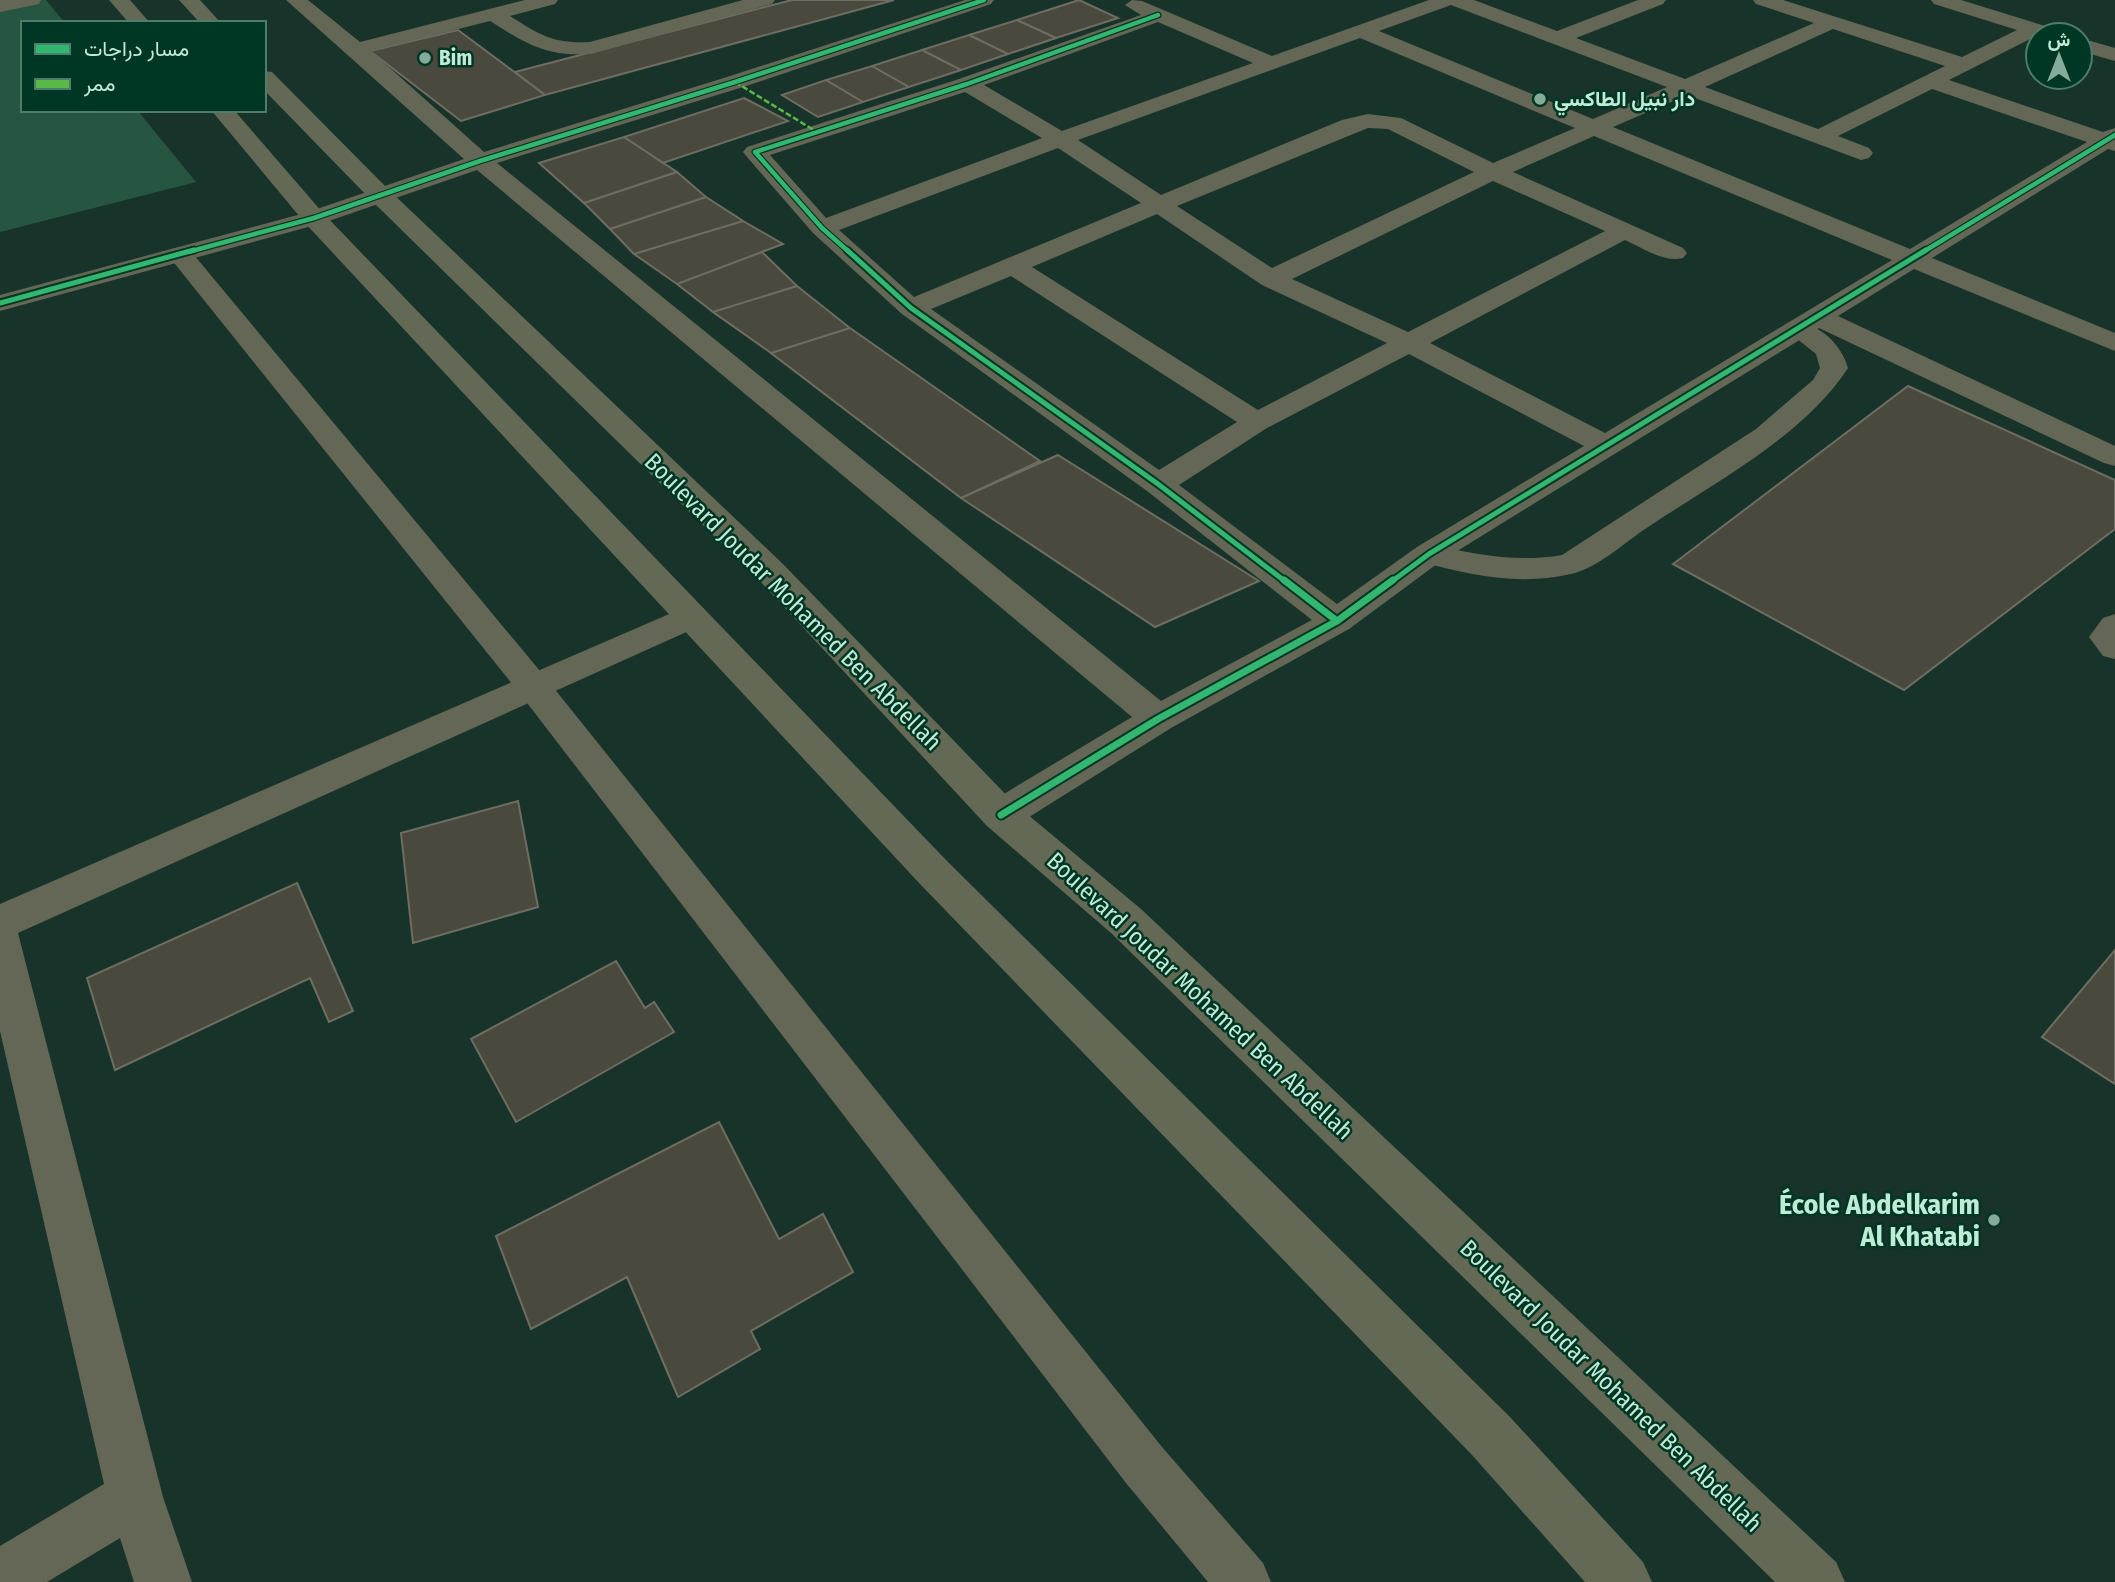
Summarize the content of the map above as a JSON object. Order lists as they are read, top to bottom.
{
  "streets": {
    "main road": ["Boulevard Joudar Mohamed Ben Abdellah"]
  },
  "places": ["Bim", "دار نبيل الطاكسي", "École Abdelkarim Al Khatabi"],
  "legend": ["مسار دراجات", "ممر"],
  "north": "top"
}
